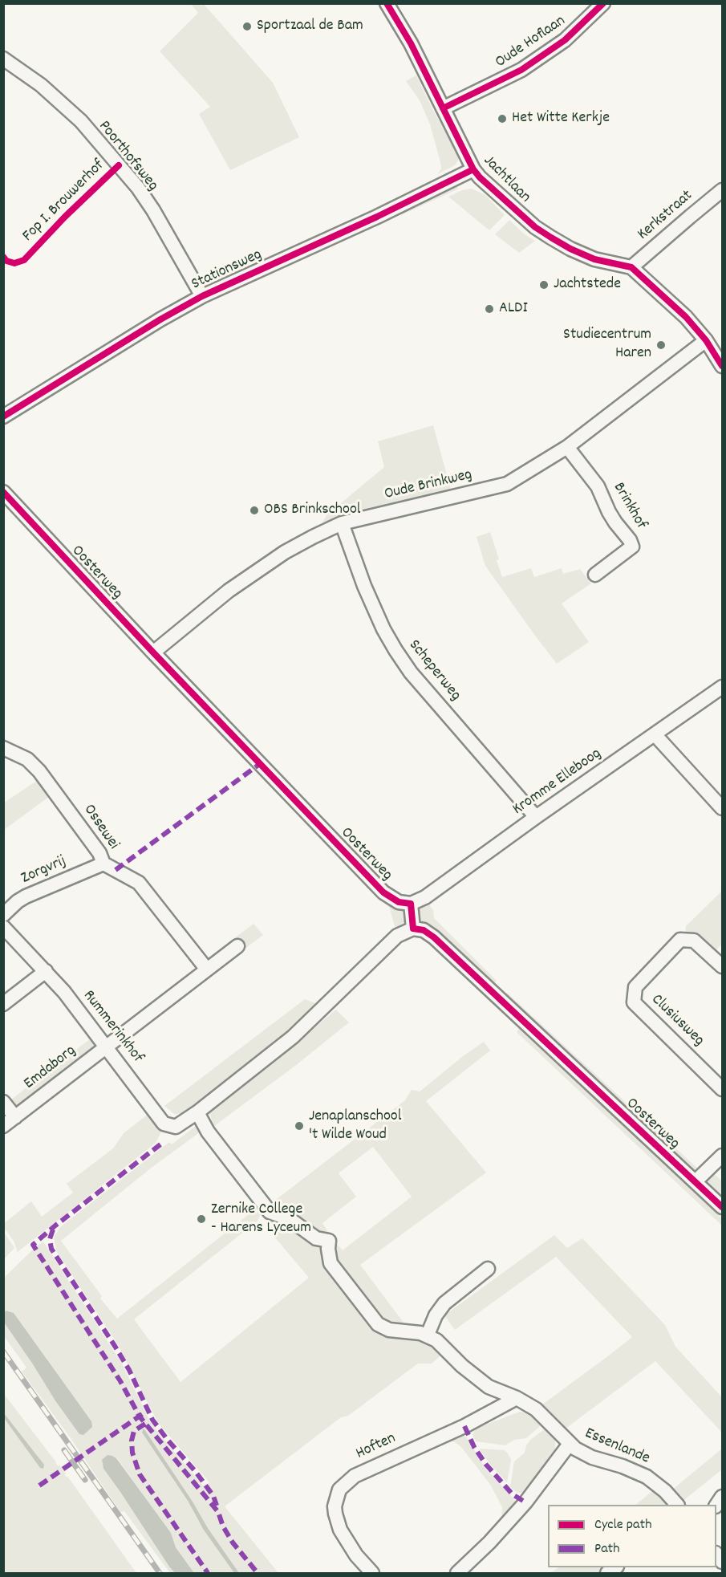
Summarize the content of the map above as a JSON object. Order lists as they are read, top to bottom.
{
  "streets": {
    "street": [
      "Oude Hoflaan",
      "Poorthofsweg",
      "Jachtlaan",
      "Kerkstraat",
      "Stationsweg",
      "Oude Brinkweg",
      "Brinkhof",
      "Oosterweg",
      "Scheperweg",
      "Kromme Elleboog",
      "Ossewei",
      "Zorgvrij",
      "Clusiusweg",
      "Rummerinkhof",
      "Emdaborg",
      "Hoften",
      "Essenlande"
    ],
    "cycle path": ["Fop I. Brouwerhof"]
  },
  "crossings": [
    ["Oude Hoflaan", "Jachtlaan"],
    ["Poorthofsweg", "Stationsweg"],
    ["Jachtlaan", "Kerkstraat"],
    ["Jachtlaan", "Stationsweg"],
    ["Oude Brinkweg", "Brinkhof"],
    ["Oude Brinkweg", "Oosterweg"],
    ["Oude Brinkweg", "Scheperweg"],
    ["Oosterweg", "Kromme Elleboog"],
    ["Oosterweg", "Rummerinkhof"],
    ["Scheperweg", "Kromme Elleboog"],
    ["Ossewei", "Zorgvrij"],
    ["Rummerinkhof", "Emdaborg"],
    ["Hoften", "Essenlande"]
  ],
  "places": [
    "Sportzaal de Bam",
    "Het Witte Kerkje",
    "Jachtstede",
    "ALDI",
    "Studiecentrum Haren",
    "OBS Brinkschool",
    "Jenaplanschool 't Wilde Woud",
    "Zernike College - Harens Lyceum"
  ],
  "legend": ["Cycle path", "Path"]
}
